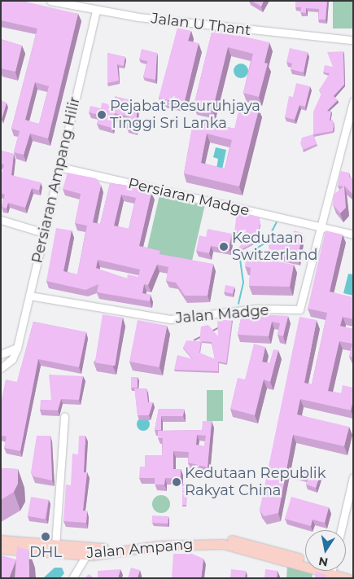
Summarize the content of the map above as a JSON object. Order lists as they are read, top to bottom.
{
  "streets": {
    "main road": ["Jalan Ampang"],
    "street": [
      "Jalan U Thant",
      "Persiaran Ampang Hilir",
      "Persiaran Madge",
      "Jalan Madge"
    ]
  },
  "crossings": [
    ["Jalan U Thant", "Persiaran Ampang Hilir"],
    ["Persiaran Ampang Hilir", "Persiaran Madge"],
    ["Persiaran Ampang Hilir", "Jalan Madge"],
    ["Persiaran Madge", "Jalan Madge"]
  ],
  "places": [
    "Pejabat Pesuruhjaya Tinggi Sri Lanka",
    "Kedutaan Switzerland",
    "Kedutaan Republik Rakyat China",
    "DHL"
  ],
  "north": "bottom"
}
